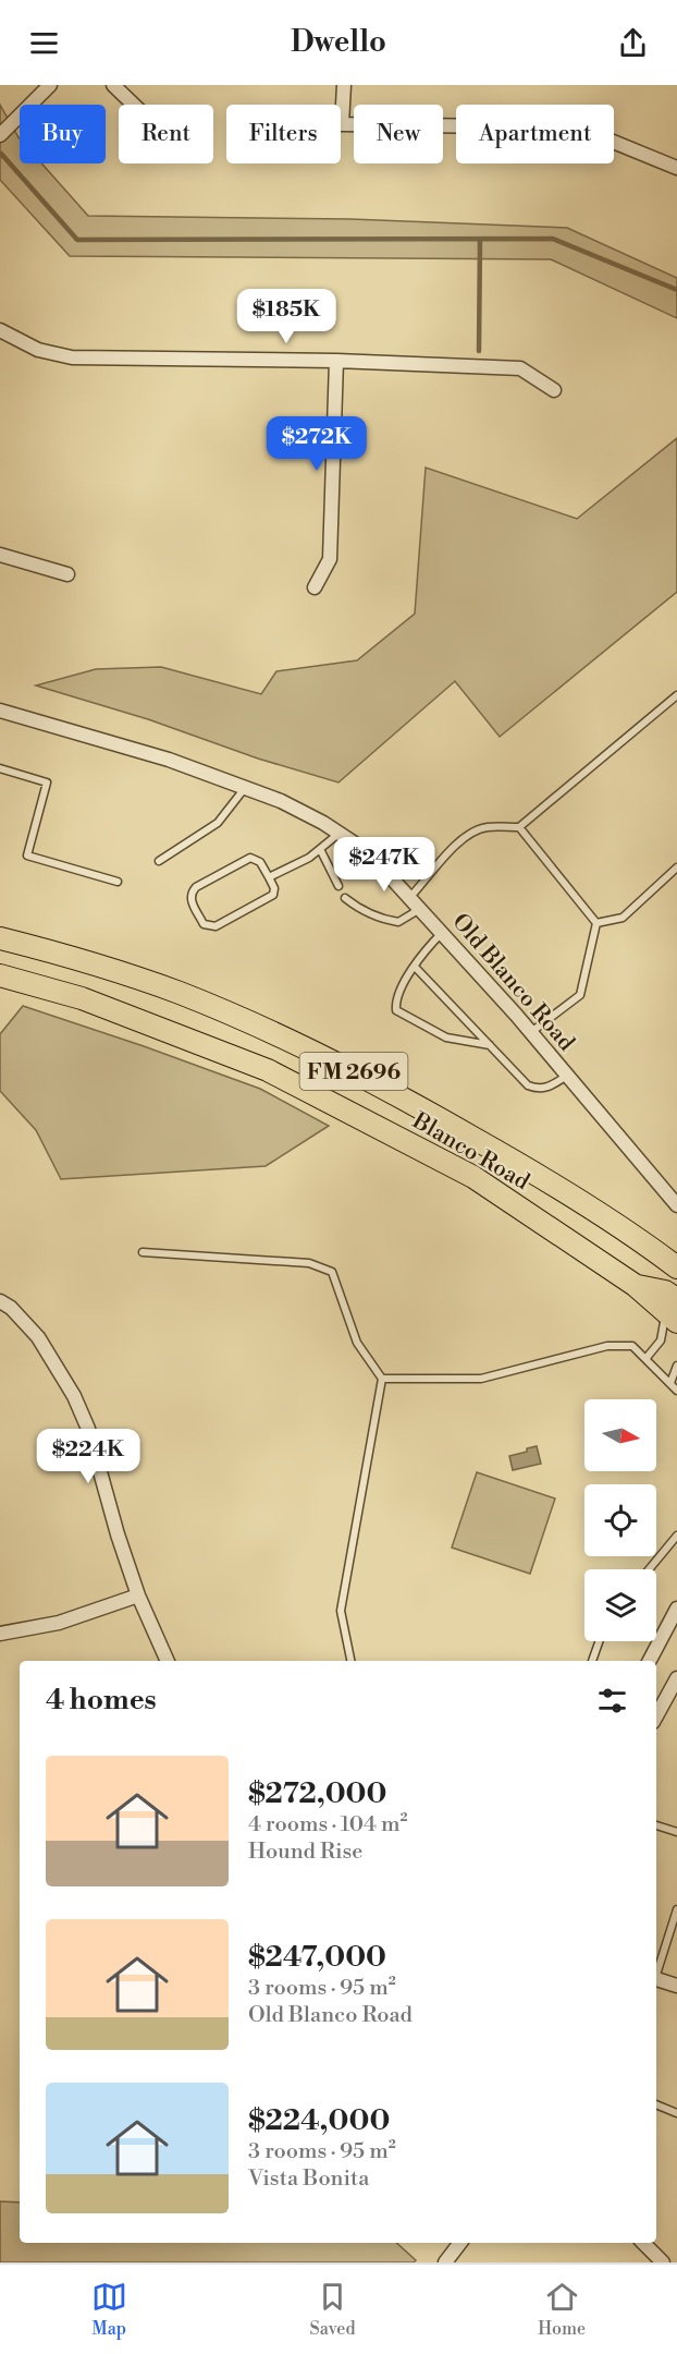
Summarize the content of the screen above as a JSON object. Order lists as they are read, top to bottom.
{
  "streets": {
    "main road": ["FM 2696", "Blanco Road"],
    "street": ["Old Blanco Road"]
  },
  "north": "right",
  "page": {
    "header": "Dwello",
    "chip": [
      "Buy",
      "Rent",
      "Filters",
      "New",
      "Apartment"
    ],
    "price": [
      "$185K",
      "$272K",
      "$247K",
      "$224K"
    ],
    "heading": "4 homes",
    "list": [
      {
        "name": "$272,000",
        "note": "4 rooms · 104 m² · Hound Rise"
      },
      {
        "name": "$247,000",
        "note": "3 rooms · 95 m² · Old Blanco Road"
      },
      {
        "name": "$224,000",
        "note": "3 rooms · 95 m² · Vista Bonita"
      }
    ],
    "tabs": ["Map", "Saved", "Home"]
  }
}
